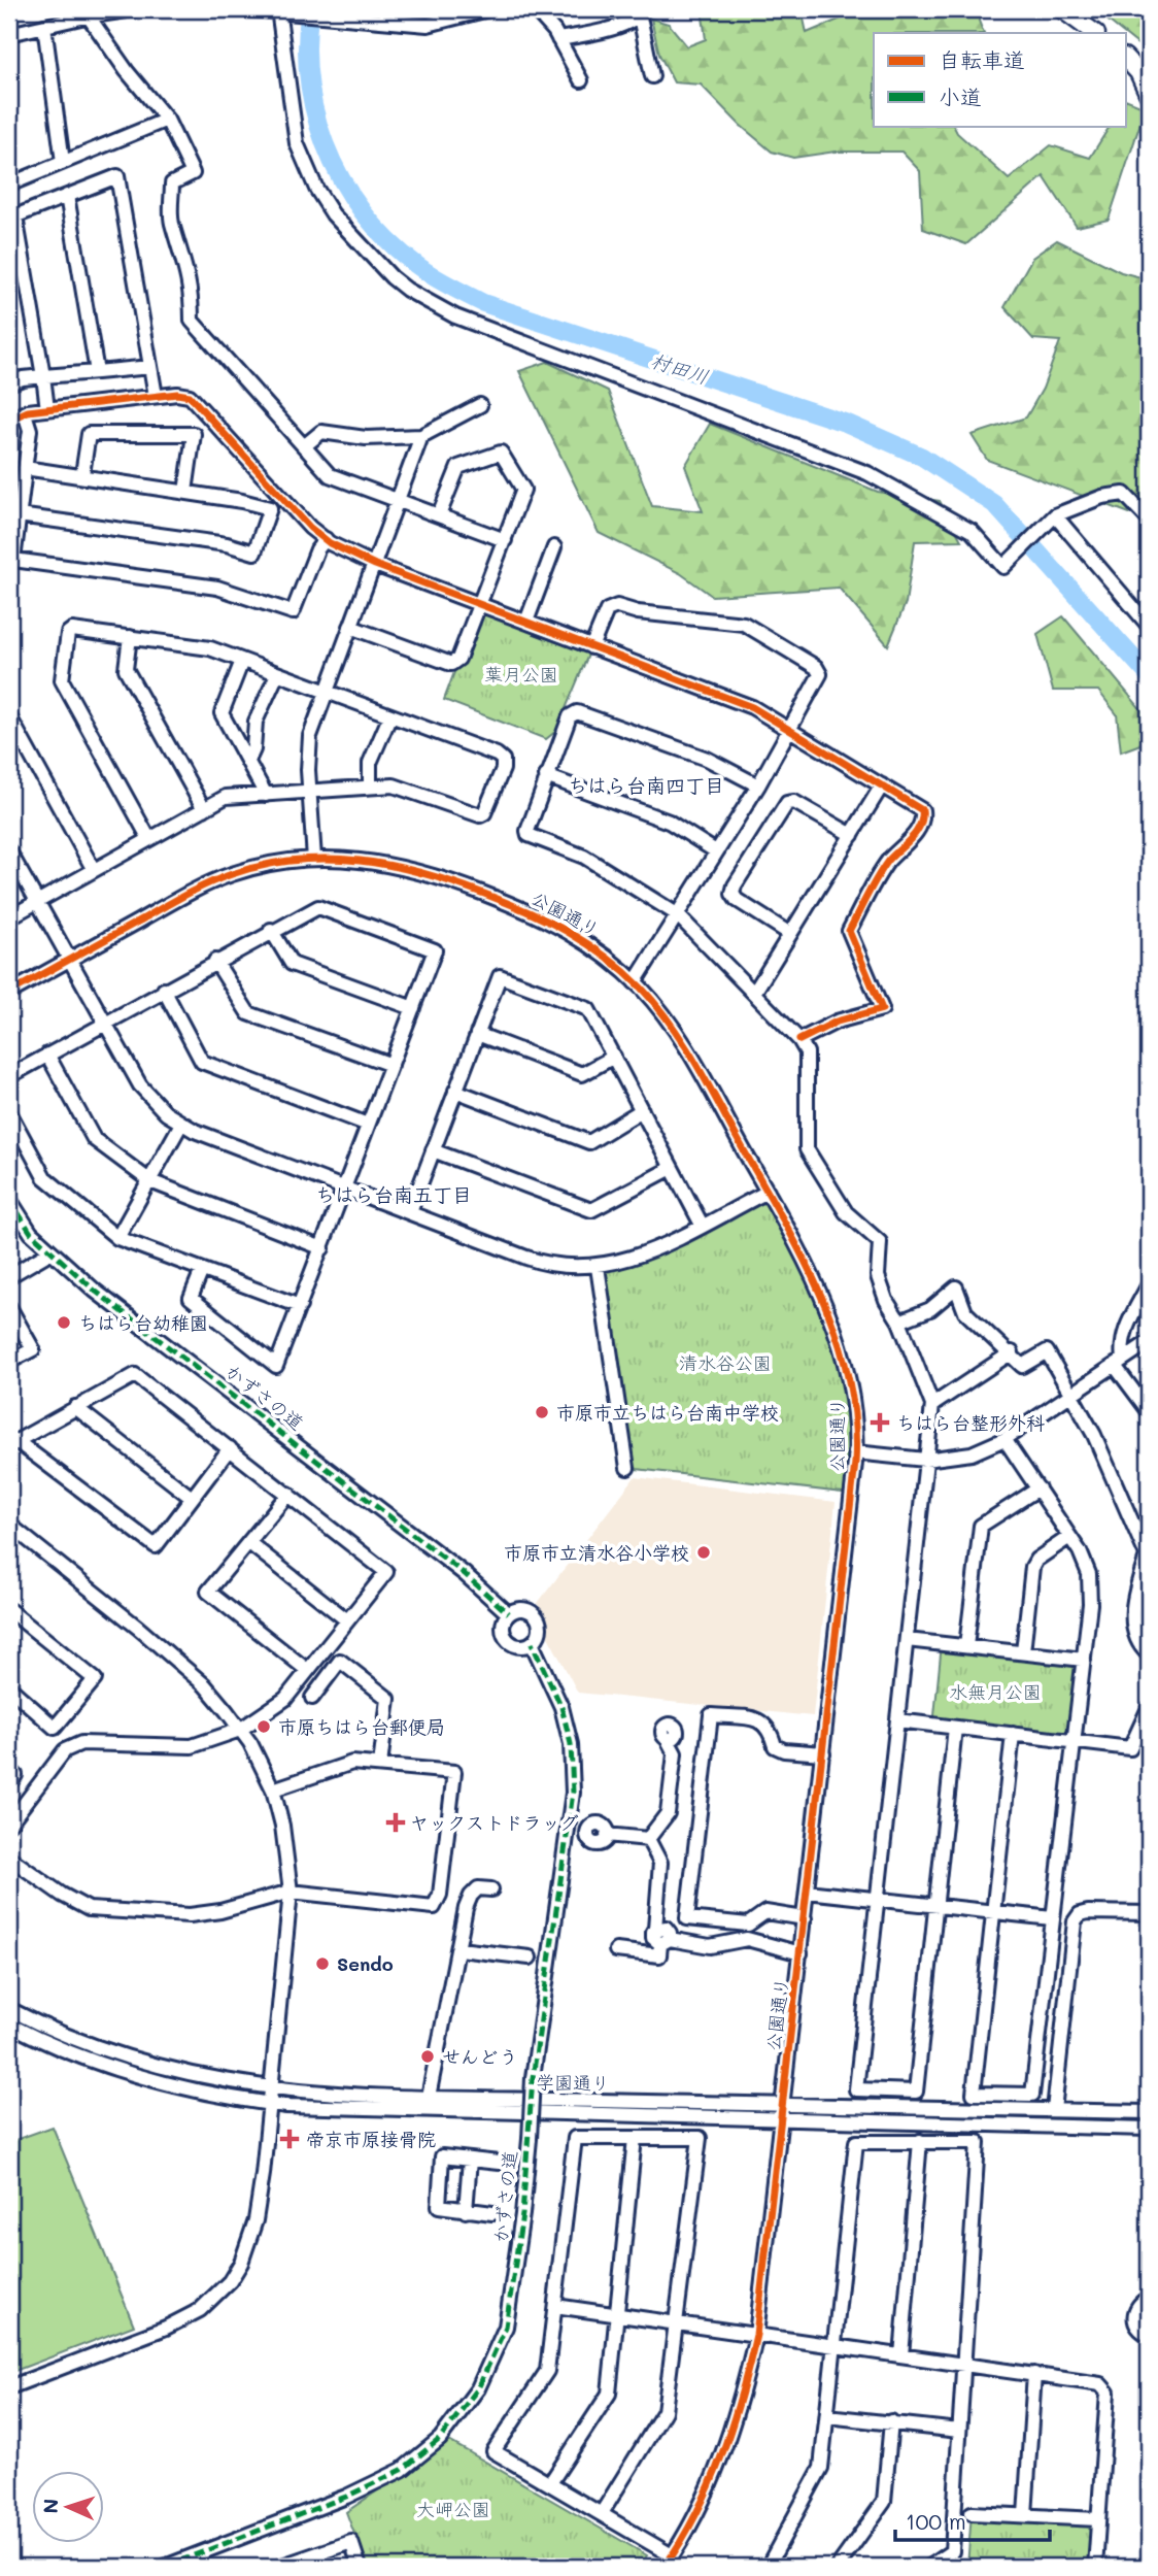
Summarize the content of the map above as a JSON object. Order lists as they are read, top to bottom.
{
  "streets": {
    "street": ["公園通り", "かずさの道", "学園通り"]
  },
  "crossings": [
    ["公園通り", "学園通り"]
  ],
  "districts": ["ちはら台南四丁目", "ちはら台南五丁目"],
  "water": ["村田川"],
  "parks": [
    "葉月公園",
    "清水谷公園",
    "水無月公園",
    "大岬公園"
  ],
  "places": {
    "other": [
      "ちはら台幼稚園",
      "市原市立ちはら台南中学校",
      "市原市立清水谷小学校",
      "市原ちはら台郵便局",
      "Sendo",
      "せんどう"
    ],
    "health": ["ちはら台整形外科", "ヤックストドラッグ", "帝京市原接骨院"]
  },
  "legend": ["自転車道", "小道"],
  "scale_bar": "100 m",
  "north": "left"
}
